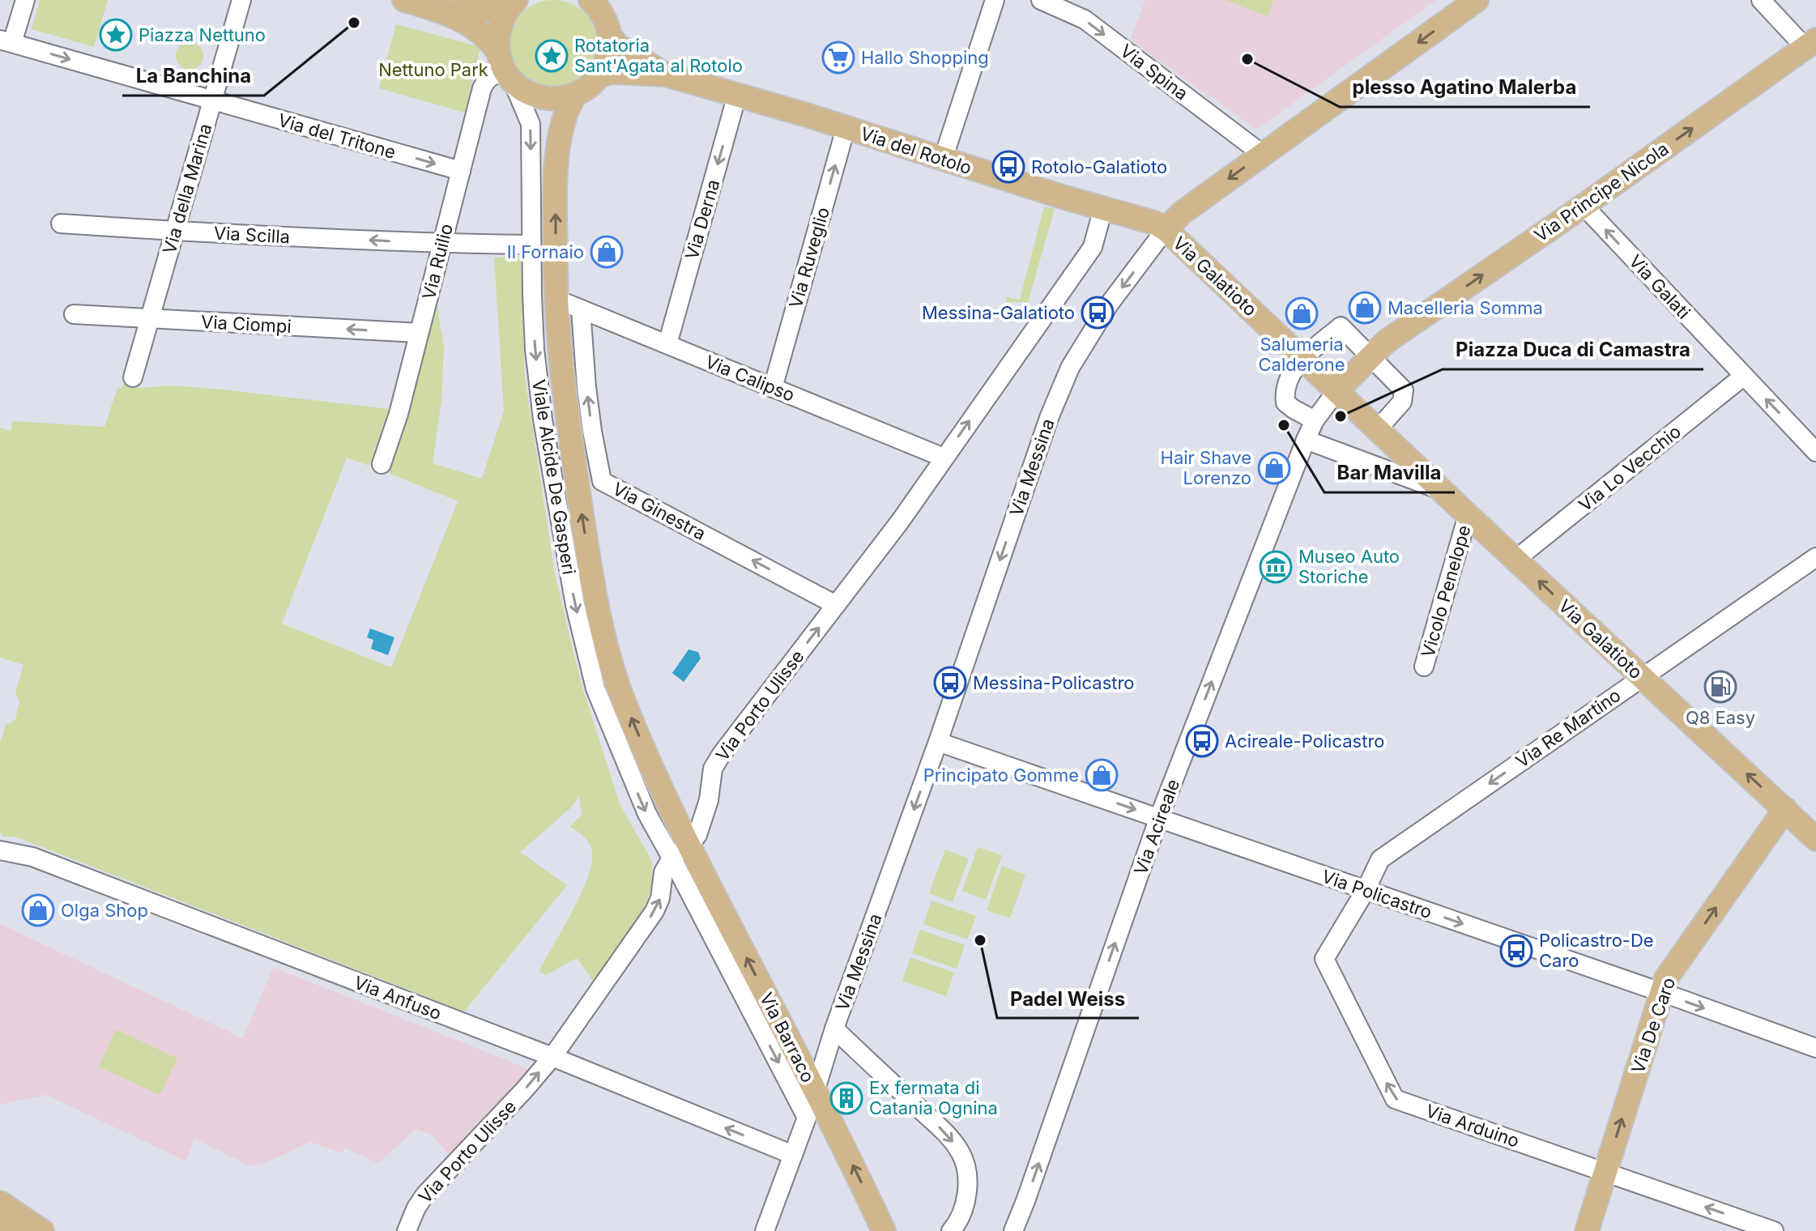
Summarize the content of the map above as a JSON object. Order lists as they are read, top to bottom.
{
  "streets": {
    "main road": [
      "Via del Rotolo",
      "Via Principe Nicola",
      "Via Galatioto",
      "Via Messina",
      "Viale Alcide De Gasperi",
      "Via De Caro",
      "Via Barraco"
    ],
    "street": [
      "Via Spina",
      "Via del Tritone",
      "Via della Marina",
      "Via Derna",
      "Via Scilla",
      "Via Ruveglio",
      "Via Ruilio",
      "Via Galati",
      "Via Ciompi",
      "Via Calipso",
      "Via Lo Vecchio",
      "Via Ginestra",
      "Vicolo Penelope",
      "Via Porto Ulisse",
      "Via Re Martino",
      "Via Acireale",
      "Via Policastro",
      "Via Anfuso",
      "Via Arduino"
    ]
  },
  "crossings": [
    ["Via Spina", "Via Messina"],
    ["Via del Tritone", "Via della Marina"],
    ["Via del Tritone", "Via Ruilio"],
    ["Via del Rotolo", "Via Derna"],
    ["Via del Rotolo", "Via Ruveglio"],
    ["Via del Rotolo", "Via Galatioto"],
    ["Via del Rotolo", "Via Messina"],
    ["Via del Rotolo", "Via Porto Ulisse"],
    ["Via della Marina", "Via Scilla"],
    ["Via della Marina", "Via Ciompi"],
    ["Via Principe Nicola", "Via Galatioto"],
    ["Via Principe Nicola", "Via Galati"],
    ["Via Principe Nicola", "Via Acireale"],
    ["Via Derna", "Via Calipso"],
    ["Via Scilla", "Via Ruilio"],
    ["Via Scilla", "Viale Alcide De Gasperi"],
    ["Via Ruveglio", "Via Calipso"],
    ["Via Ruilio", "Via Ciompi"],
    ["Via Ruilio", "Viale Alcide De Gasperi"],
    ["Via Galatioto", "Via Messina"],
    ["Via Galatioto", "Via Lo Vecchio"],
    ["Via Galatioto", "Vicolo Penelope"],
    ["Via Galatioto", "Via Re Martino"],
    ["Via Galatioto", "Via Acireale"],
    ["Via Galatioto", "Via De Caro"],
    ["Via Galati", "Via Lo Vecchio"],
    ["Via Calipso", "Viale Alcide De Gasperi"],
    ["Via Calipso", "Via Ginestra"],
    ["Via Calipso", "Via Porto Ulisse"],
    ["Via Messina", "Via Policastro"],
    ["Via Messina", "Via Barraco"],
    ["Viale Alcide De Gasperi", "Via Porto Ulisse"],
    ["Viale Alcide De Gasperi", "Via Barraco"],
    ["Via Ginestra", "Via Porto Ulisse"],
    ["Via Porto Ulisse", "Via Anfuso"],
    ["Via Porto Ulisse", "Via Barraco"],
    ["Via Re Martino", "Via Policastro"],
    ["Via Re Martino", "Via Arduino"],
    ["Via Acireale", "Via Policastro"],
    ["Via Policastro", "Via De Caro"],
    ["Via Policastro", "Via Arduino"],
    ["Via Anfuso", "Via Barraco"],
    ["Via De Caro", "Via Arduino"]
  ],
  "one_way": [
    "Via Spina",
    "Via del Tritone",
    "Via Principe Nicola",
    "Via Derna",
    "Via Scilla",
    "Via Ruveglio",
    "Via Galatioto",
    "Via Galati",
    "Via Ciompi",
    "Via Messina",
    "Via Ginestra",
    "Via Porto Ulisse",
    "Via Re Martino",
    "Via Acireale",
    "Via Policastro",
    "Via De Caro",
    "Via Arduino"
  ],
  "parks": ["Nettuno Park"],
  "places": {
    "other": [
      "La Banchina",
      "plesso Agatino Malerba",
      "Piazza Duca di Camastra",
      "Bar Mavilla",
      "Padel Weiss"
    ],
    "place": ["Piazza Nettuno", "Rotatoria Sant'Agata al Rotolo"],
    "supermarket": ["Hallo Shopping"],
    "bus stop": [
      "Rotolo-Galatioto",
      "Messina-Galatioto",
      "Messina-Policastro",
      "Acireale-Policastro",
      "Policastro-De Caro"
    ],
    "shop": [
      "Il Fornaio",
      "Macelleria Somma",
      "Salumeria Calderone",
      "Hair Shave Lorenzo",
      "Principato Gomme",
      "Olga Shop"
    ],
    "museum": ["Museo Auto Storiche"],
    "fuel station": ["Q8 Easy"],
    "building": ["Ex fermata di Catania Ognina"]
  }
}
